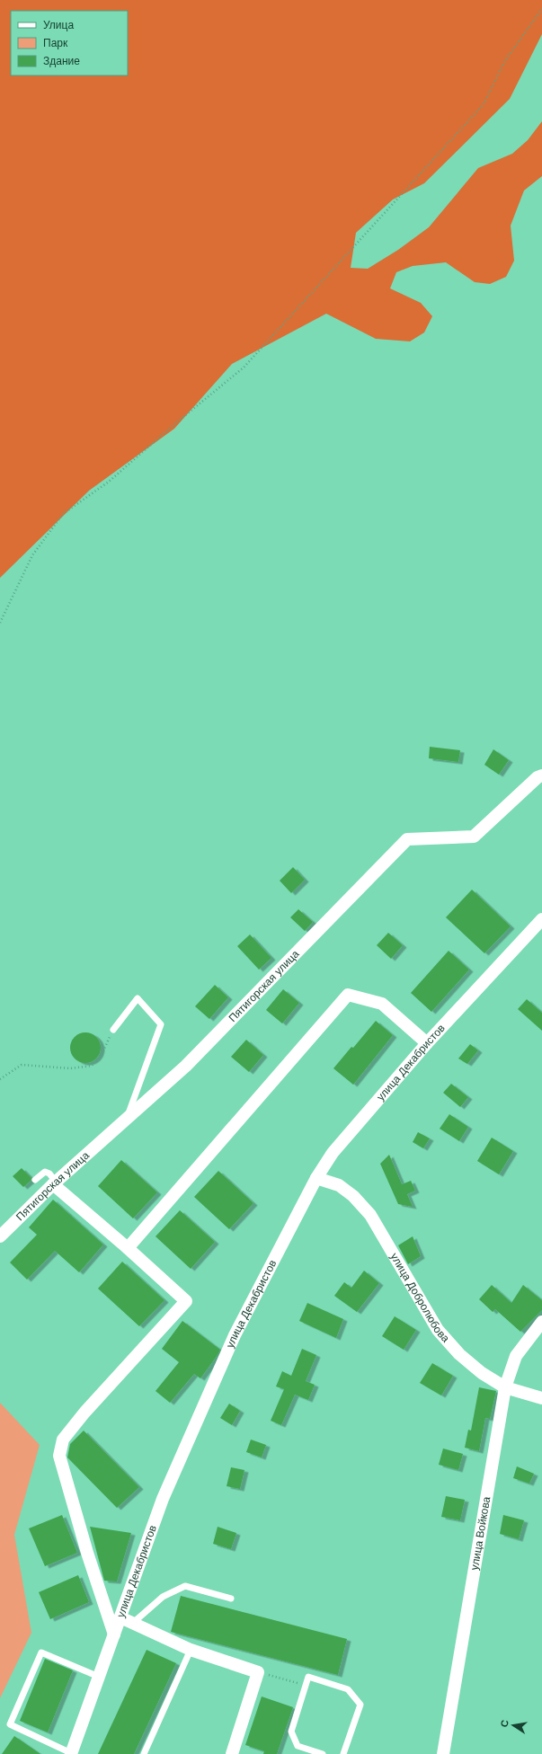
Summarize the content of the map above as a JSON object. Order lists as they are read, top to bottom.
{
  "streets": {
    "street": [
      "Пятигорская улица",
      "улица Декабристов",
      "улица Добролюбова",
      "улица Войкова"
    ]
  },
  "crossings": [
    ["улица Декабристов", "улица Добролюбова"],
    ["улица Добролюбова", "улица Войкова"]
  ],
  "legend": ["Улица", "Парк", "Здание"],
  "north": "left"
}
